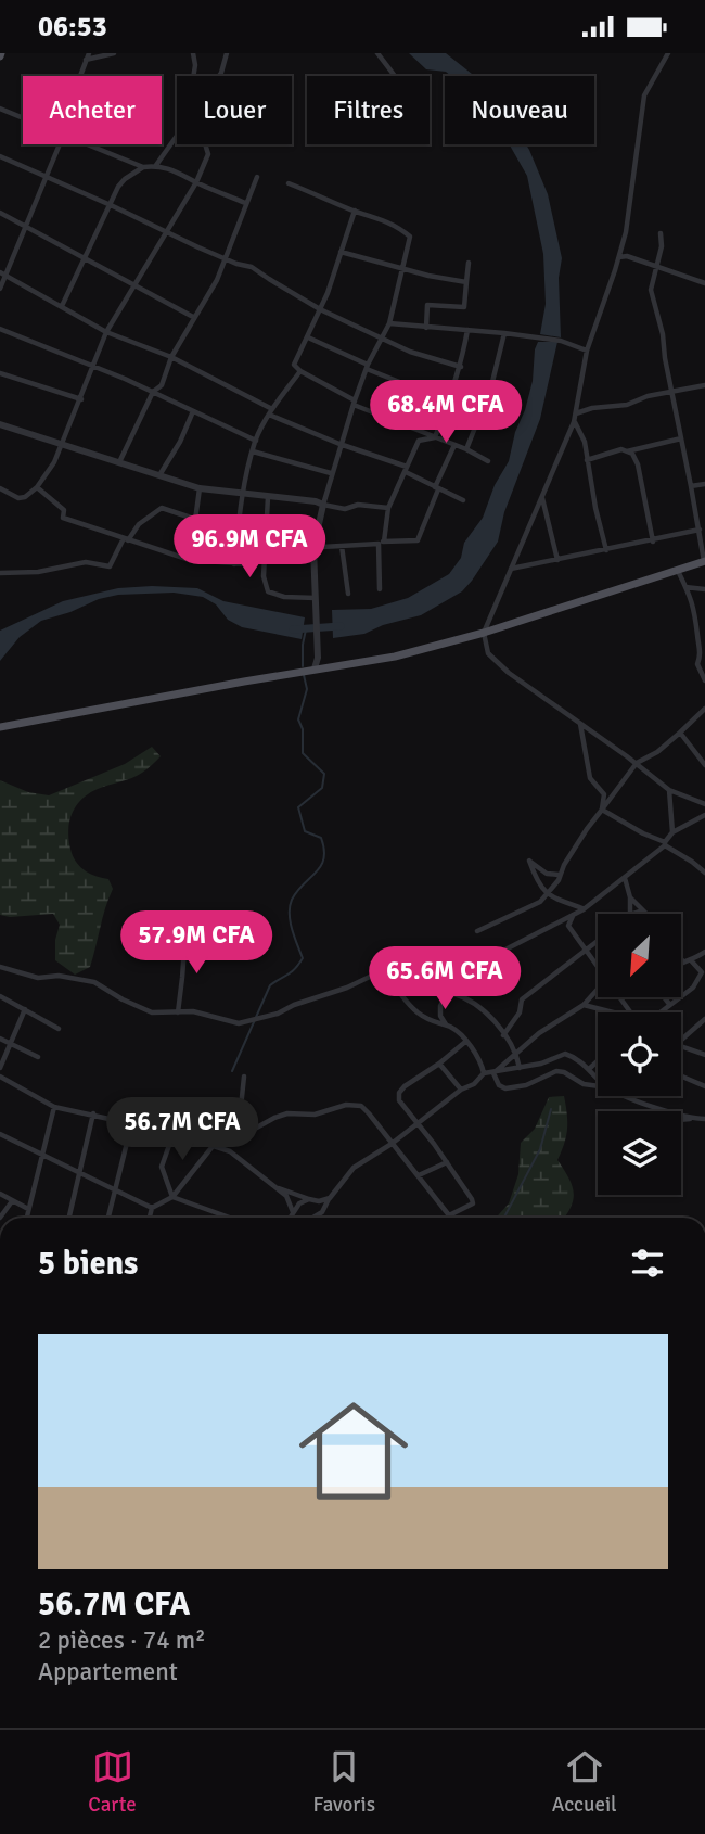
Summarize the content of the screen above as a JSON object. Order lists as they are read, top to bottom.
{
  "north": "bottom left",
  "page": {
    "status": "06:53",
    "chip": [
      "Acheter",
      "Louer",
      "Filtres",
      "Nouveau"
    ],
    "price": [
      "68.4M CFA",
      "96.9M CFA",
      "57.9M CFA",
      "65.6M CFA",
      "56.7M CFA"
    ],
    "heading": "5 biens",
    "list": [
      {
        "name": "56.7M CFA",
        "note": "2 pièces · 74 m² · Appartement"
      }
    ],
    "tabs": ["Carte", "Favoris", "Accueil"]
  }
}
